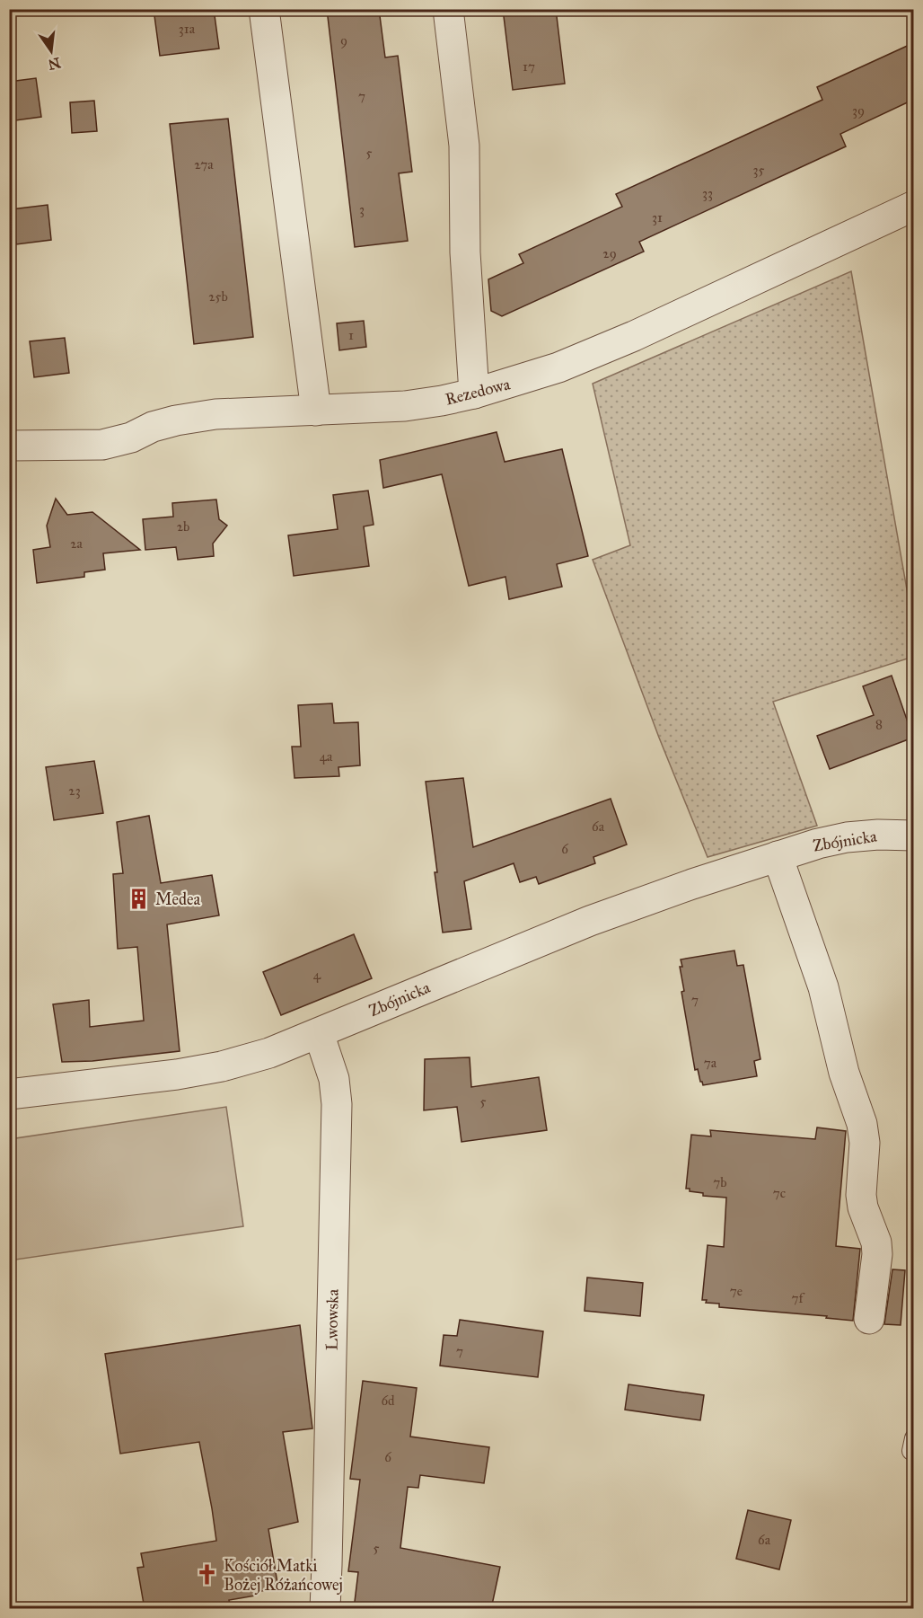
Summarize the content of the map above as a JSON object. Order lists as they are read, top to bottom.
{
  "streets": {
    "street": ["Rezedowa", "Zbójnicka", "Lwowska"]
  },
  "crossings": [
    ["Zbójnicka", "Lwowska"]
  ],
  "places": {
    "building": ["Medea"],
    "church": ["Kościół Matki Bożej Różańcowej"]
  },
  "house_numbers": [
    "31a",
    "9",
    "17",
    "7",
    "39",
    "5",
    "27a",
    "35",
    "33",
    "3",
    "31",
    "29",
    "25b",
    "1",
    "2b",
    "2a",
    "8",
    "4a",
    "23",
    "6a",
    "6",
    "4",
    "7",
    "7a",
    "5",
    "7b",
    "7c",
    "7e",
    "7f",
    "7",
    "6d",
    "6",
    "6a",
    "5"
  ],
  "north": "bottom"
}
